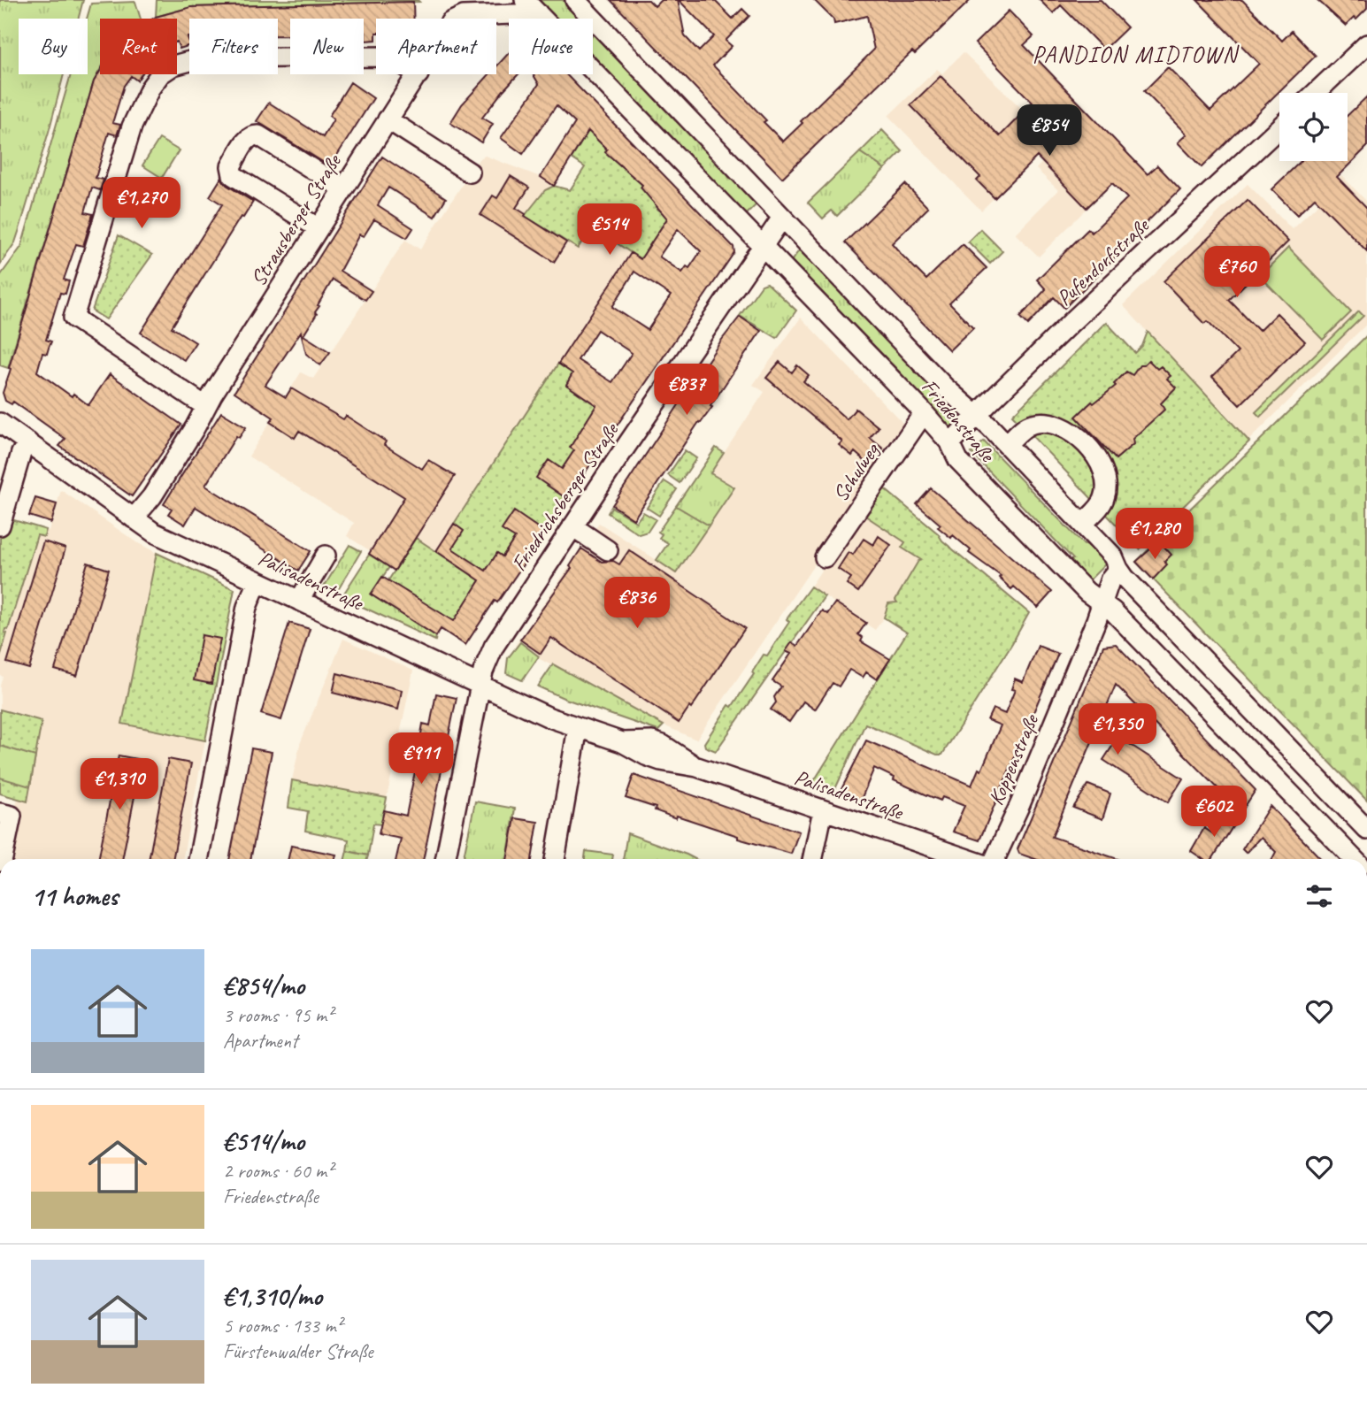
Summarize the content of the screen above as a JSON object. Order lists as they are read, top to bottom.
{
  "streets": {
    "street": [
      "Strausberger Straße",
      "Pufendorfstraße",
      "Friedenstraße",
      "Schulweg",
      "Friedrichsberger Straße",
      "Palisadenstraße",
      "Koppenstraße"
    ]
  },
  "crossings": [
    ["Strausberger Straße", "Friedenstraße"],
    ["Strausberger Straße", "Palisadenstraße"],
    ["Pufendorfstraße", "Friedenstraße"],
    ["Friedenstraße", "Schulweg"],
    ["Friedenstraße", "Friedrichsberger Straße"],
    ["Friedenstraße", "Koppenstraße"],
    ["Friedrichsberger Straße", "Palisadenstraße"]
  ],
  "districts": ["PANDION MIDTOWN"],
  "page": {
    "chip": [
      "Buy",
      "Rent",
      "Filters",
      "New",
      "Apartment",
      "House"
    ],
    "price": [
      "€854",
      "€1,270",
      "€514",
      "€760",
      "€837",
      "€1,280",
      "€836",
      "€1,350",
      "€911",
      "€1,310",
      "€602"
    ],
    "heading": "11 homes",
    "list": [
      {
        "name": "€854/mo",
        "note": "3 rooms · 95 m² · Apartment"
      },
      {
        "name": "€514/mo",
        "note": "2 rooms · 60 m² · Friedenstraße"
      },
      {
        "name": "€1,310/mo",
        "note": "5 rooms · 133 m² · Fürstenwalder Straße"
      }
    ]
  }
}
